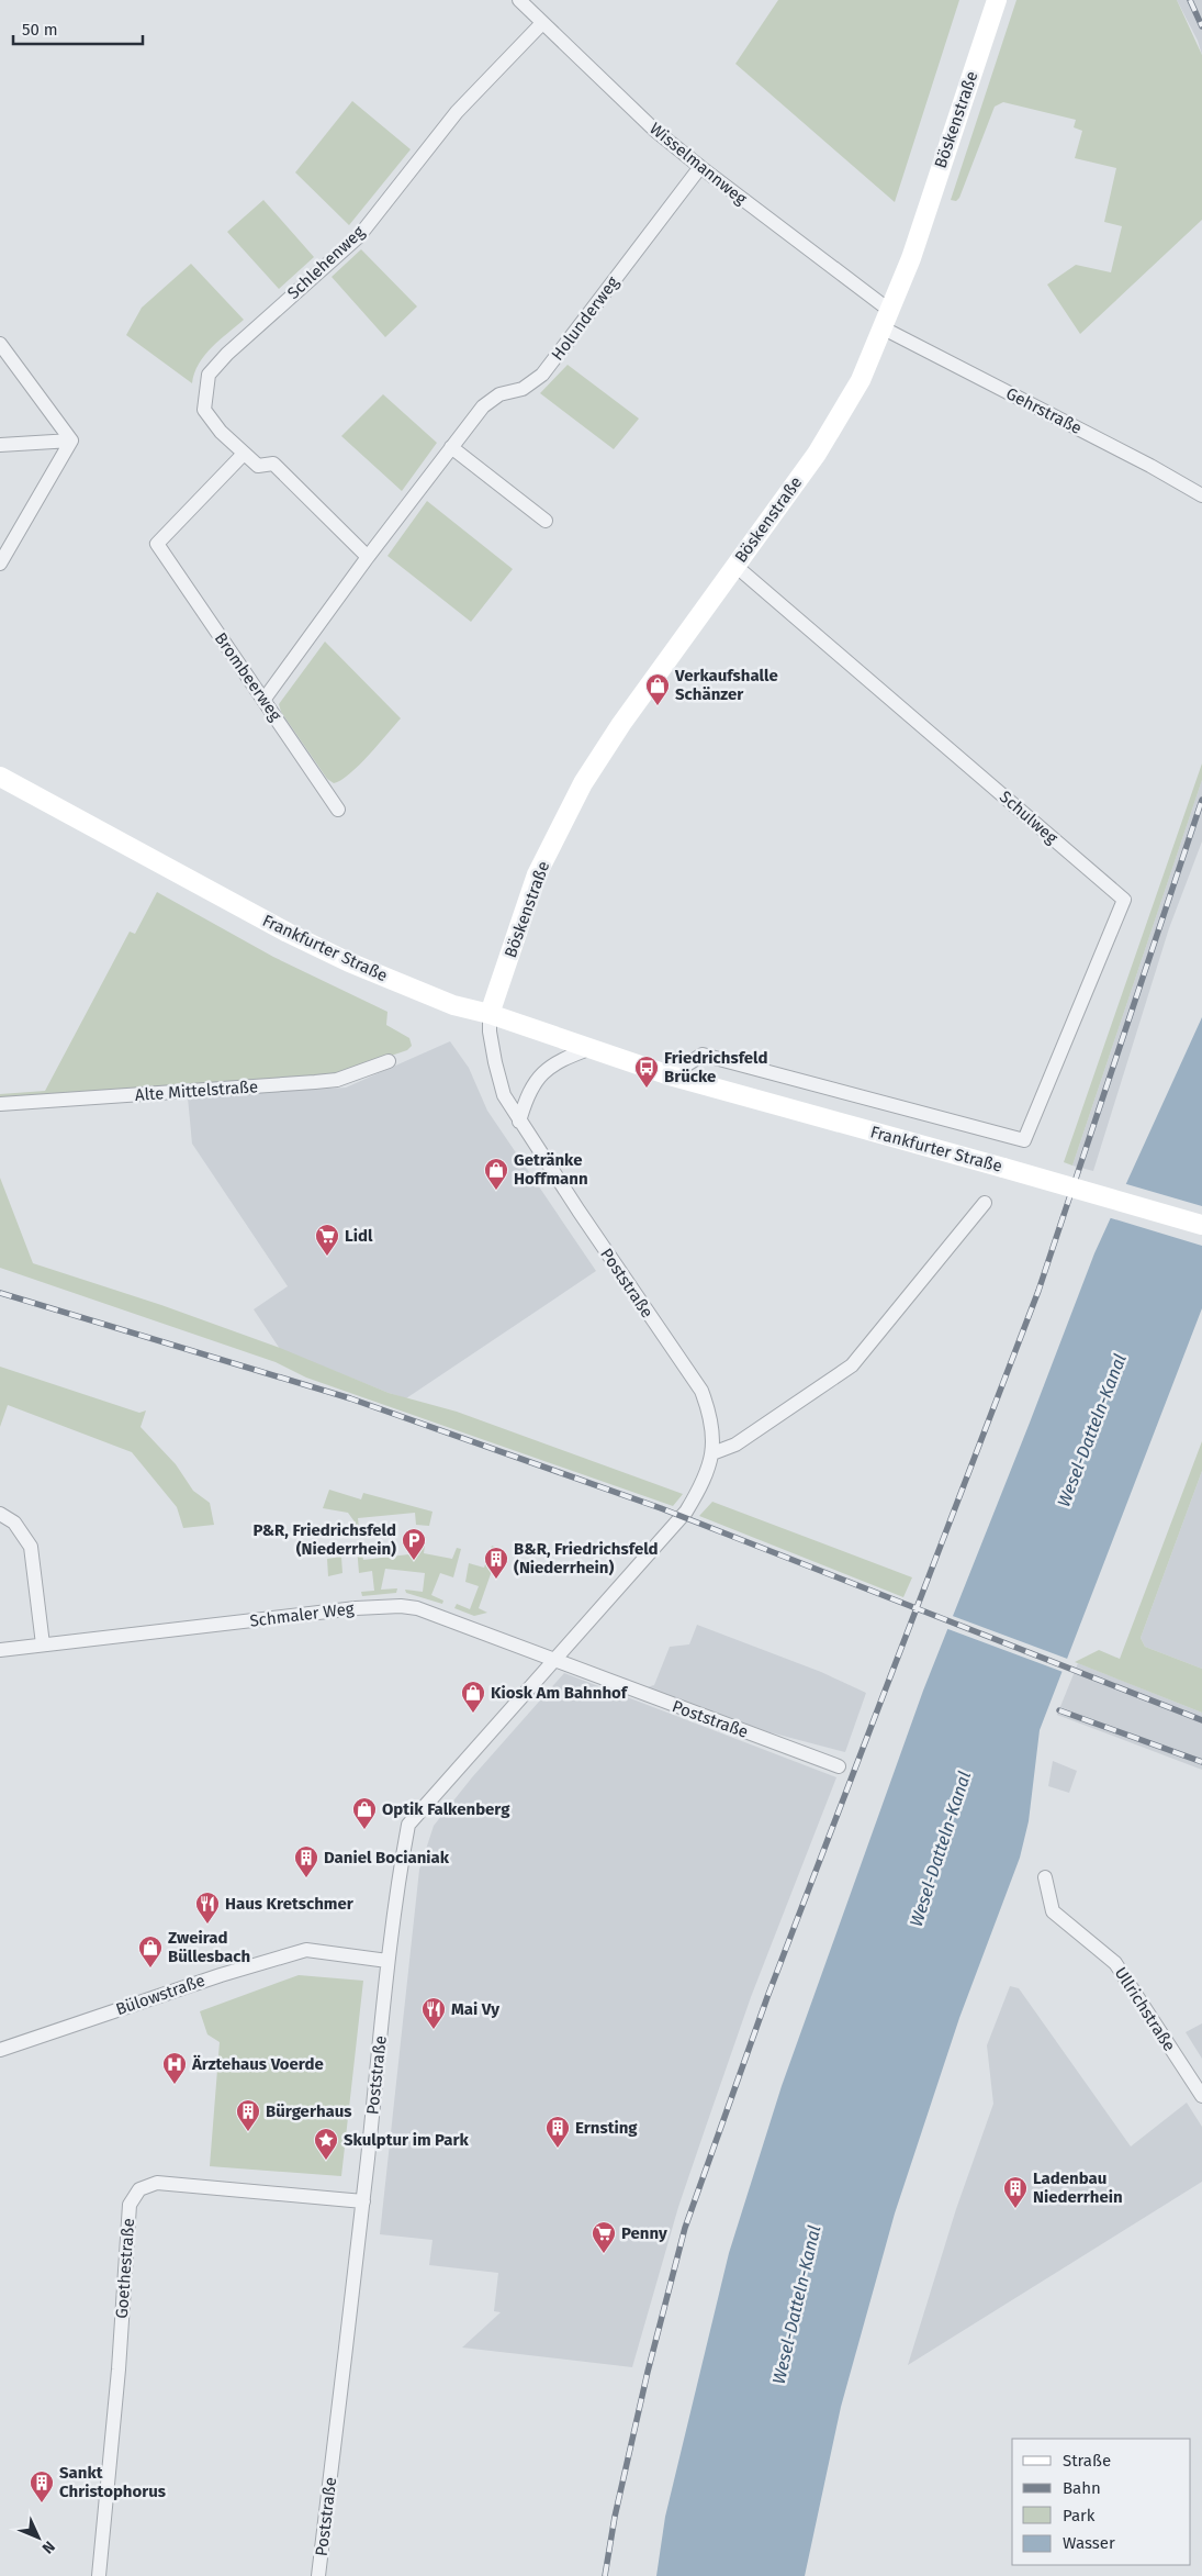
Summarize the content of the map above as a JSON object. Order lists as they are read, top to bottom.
{
  "streets": {
    "main road": ["Böskenstraße", "Frankfurter Straße"],
    "street": [
      "Wisselmannweg",
      "Schlehenweg",
      "Holunderweg",
      "Gehrstraße",
      "Brombeerweg",
      "Schulweg",
      "Alte Mittelstraße",
      "Poststraße",
      "Schmaler Weg",
      "Bülowstraße",
      "Ullrichstraße",
      "Goethestraße"
    ]
  },
  "crossings": [
    ["Böskenstraße", "Wisselmannweg"],
    ["Böskenstraße", "Gehrstraße"],
    ["Böskenstraße", "Schulweg"],
    ["Böskenstraße", "Frankfurter Straße"],
    ["Böskenstraße", "Poststraße"],
    ["Wisselmannweg", "Schlehenweg"],
    ["Wisselmannweg", "Holunderweg"],
    ["Wisselmannweg", "Gehrstraße"],
    ["Schlehenweg", "Holunderweg"],
    ["Schlehenweg", "Brombeerweg"],
    ["Holunderweg", "Brombeerweg"],
    ["Schulweg", "Frankfurter Straße"],
    ["Frankfurter Straße", "Poststraße"],
    ["Poststraße", "Schmaler Weg"],
    ["Poststraße", "Bülowstraße"],
    ["Poststraße", "Goethestraße"]
  ],
  "water": ["Wesel-Datteln-Kanal"],
  "places": {
    "shop": [
      "Verkaufshalle Schänzer",
      "Getränke Hoffmann",
      "Kiosk Am Bahnhof",
      "Optik Falkenberg",
      "Zweirad Büllesbach"
    ],
    "bus stop": ["Friedrichsfeld Brücke"],
    "supermarket": ["Lidl", "Penny"],
    "parking": ["P&R, Friedrichsfeld (Niederrhein)"],
    "building": [
      "B&R, Friedrichsfeld (Niederrhein)",
      "Daniel Bocianiak",
      "Bürgerhaus",
      "Ernsting",
      "Ladenbau Niederrhein",
      "Sankt Christophorus"
    ],
    "restaurant": ["Haus Kretschmer", "Mai Vy"],
    "hospital": ["Ärztehaus Voerde"],
    "place": ["Skulptur im Park"]
  },
  "legend": [
    "Straße",
    "Bahn",
    "Park",
    "Wasser"
  ],
  "scale_bar": "50 m",
  "north": "bottom right"
}
